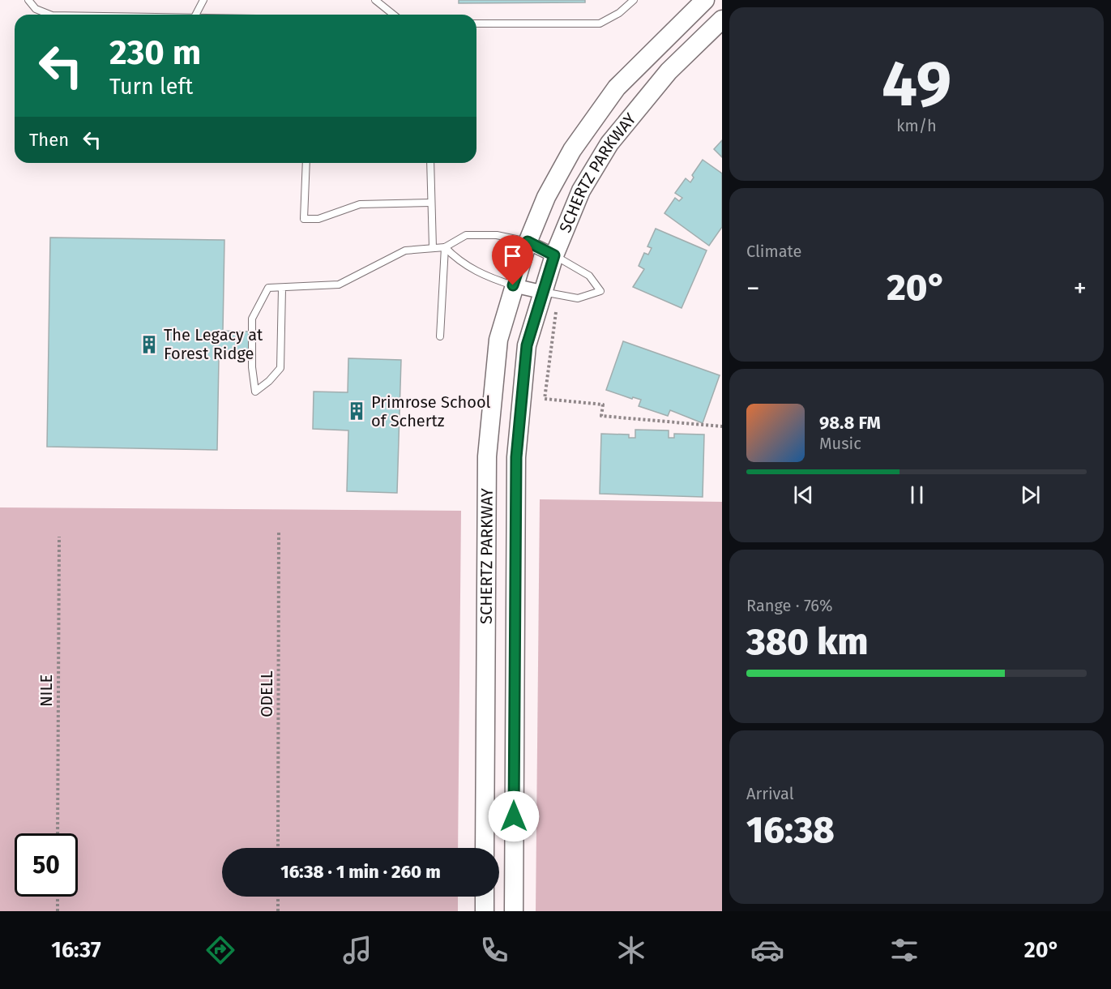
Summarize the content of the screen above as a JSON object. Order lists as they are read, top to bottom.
{
  "streets": {
    "main road": ["SCHERTZ PARKWAY"],
    "path": ["NILE", "ODELL"]
  },
  "places": {
    "building": ["The Legacy at Forest Ridge", "Primrose School of Schertz"]
  },
  "page": {
    "tile": [
      ["49", "km/h"],
      "Climate",
      ["Range · 76%", "380 km"],
      ["Arrival", "16:38"]
    ],
    "turn": ["230 m", "Turn left"],
    "then": "Then",
    "heat": ["−", "20°", "+"],
    "song": ["98.8 FM", "Music"],
    "limit": "50",
    "trip": "16:38 · 1 min · 260 m",
    "tabs": ["16:37", "20°"]
  }
}
